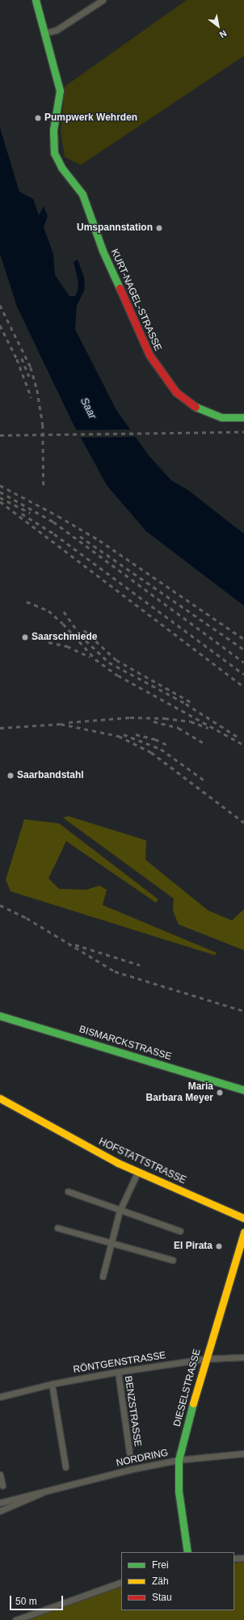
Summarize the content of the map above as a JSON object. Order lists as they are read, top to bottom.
{
  "streets": {
    "street": [
      "KURT-NAGEL-STRASSE",
      "BISMARCKSTRASSE",
      "HOFSTATTSTRASSE",
      "RÖNTGENSTRASSE",
      "DIESELSTRASSE",
      "BENZSTRASSE",
      "NORDRING"
    ]
  },
  "crossings": [
    ["RÖNTGENSTRASSE", "DIESELSTRASSE"],
    ["RÖNTGENSTRASSE", "BENZSTRASSE"],
    ["DIESELSTRASSE", "NORDRING"]
  ],
  "water": ["Saar"],
  "places": [
    "Pumpwerk Wehrden",
    "Umspannstation",
    "Saarschmiede",
    "Saarbandstahl",
    "Maria Barbara Meyer",
    "El Pirata"
  ],
  "legend": ["Frei", "Zäh", "Stau"],
  "scale_bar": "50 m",
  "north": "bottom right"
}
